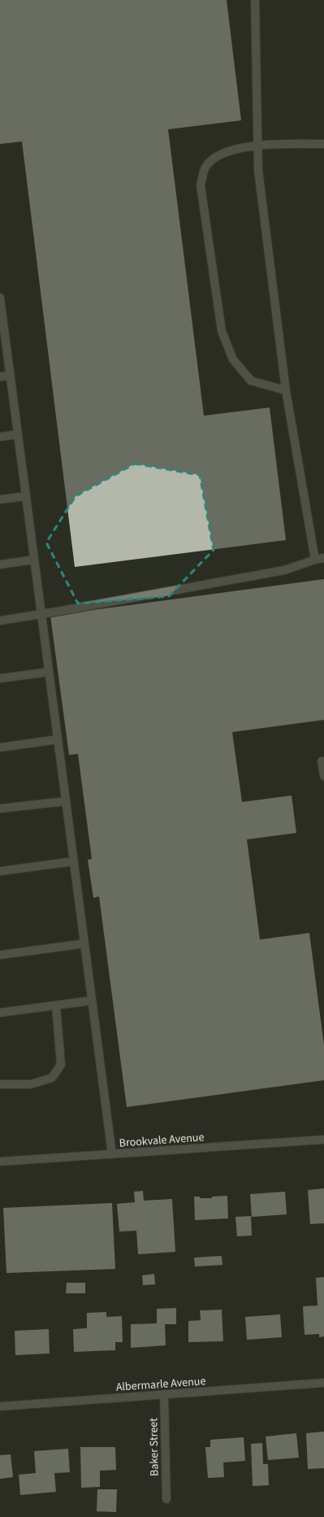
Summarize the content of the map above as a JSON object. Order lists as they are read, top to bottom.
{
  "streets": {
    "street": ["Brookvale Avenue", "Albermarle Avenue", "Baker Street"]
  },
  "crossings": [
    ["Albermarle Avenue", "Baker Street"]
  ]
}
